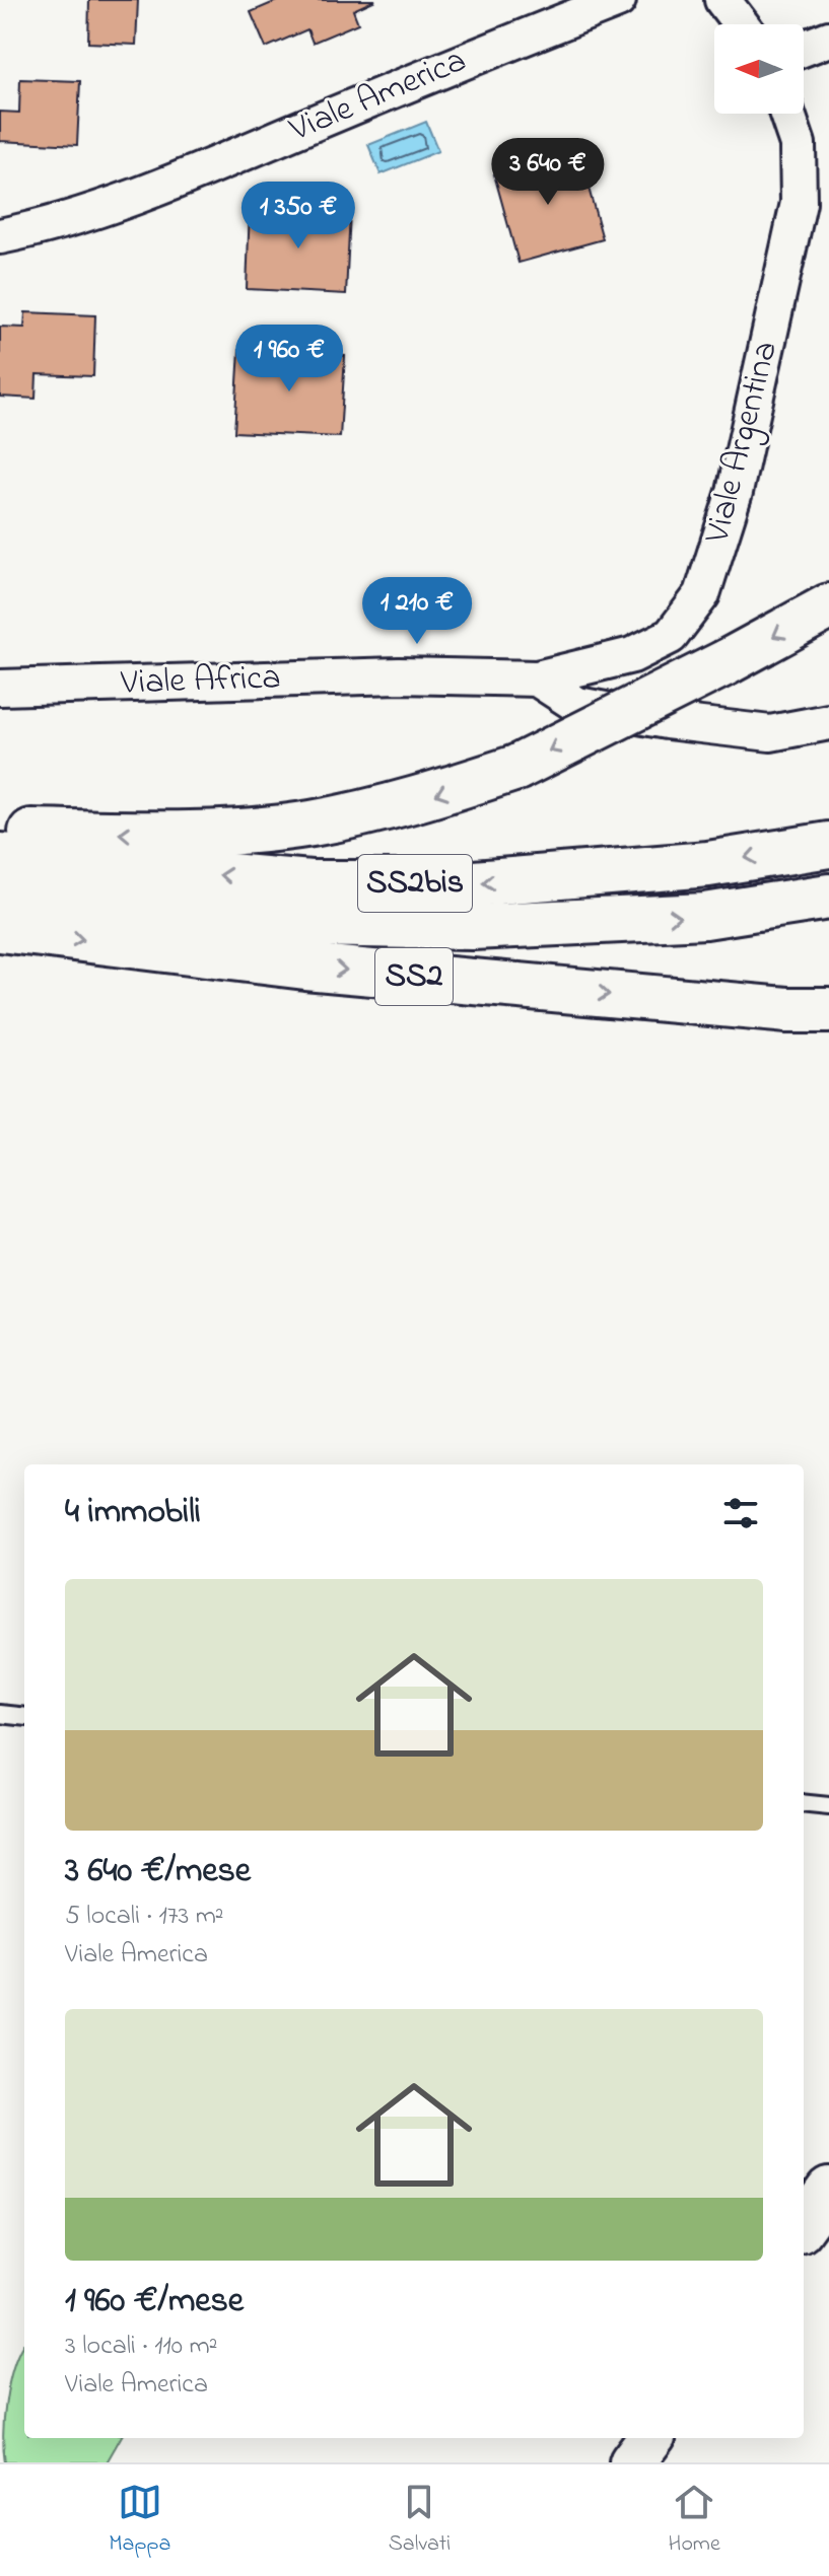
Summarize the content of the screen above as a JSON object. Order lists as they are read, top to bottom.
{
  "streets": {
    "main road": ["SS2bis", "SS2"],
    "street": ["Viale America", "Viale Argentina", "Viale Africa"]
  },
  "crossings": [
    ["Viale Argentina", "Viale Africa"]
  ],
  "north": "left",
  "page": {
    "price": [
      "3 640 €",
      "1 350 €",
      "1 960 €",
      "1 210 €"
    ],
    "heading": "4 immobili",
    "list": [
      {
        "name": "3 640 €/mese",
        "note": "5 locali · 173 m² · Viale America"
      },
      {
        "name": "1 960 €/mese",
        "note": "3 locali · 110 m² · Viale America"
      }
    ],
    "tabs": ["Mappa", "Salvati", "Home"]
  }
}
